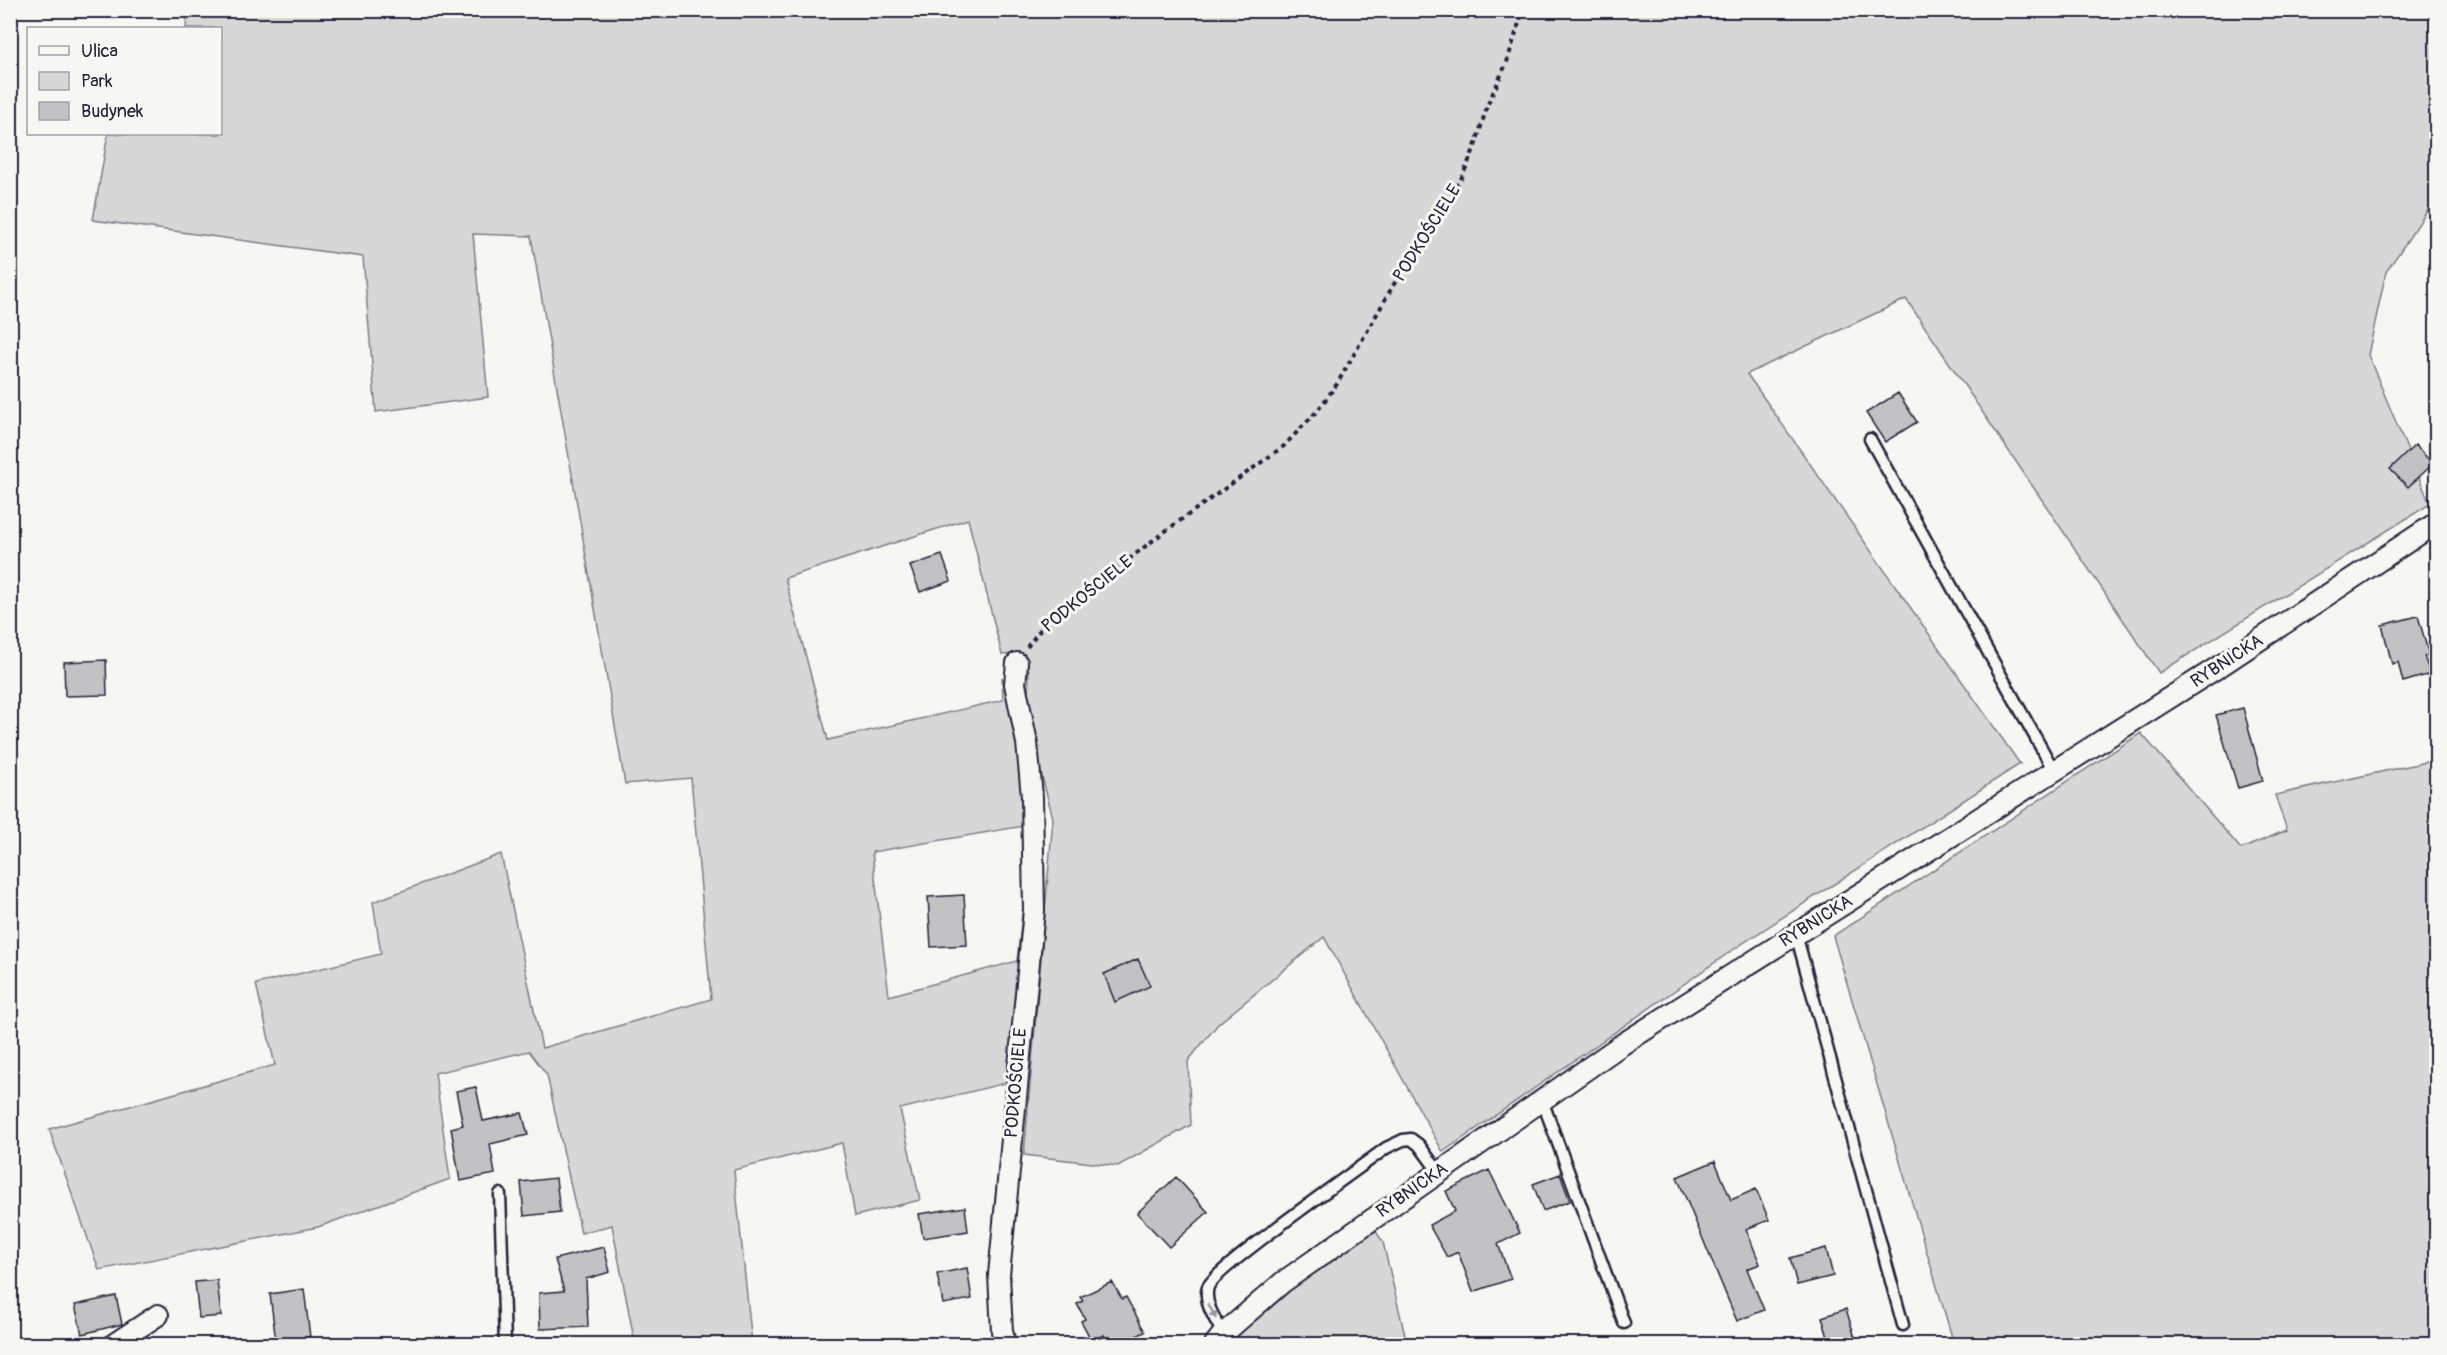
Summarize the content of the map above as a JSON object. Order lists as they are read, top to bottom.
{
  "streets": {
    "street": ["PODKOŚCIELE", "RYBNICKA"]
  },
  "legend": ["Ulica", "Park", "Budynek"]
}
